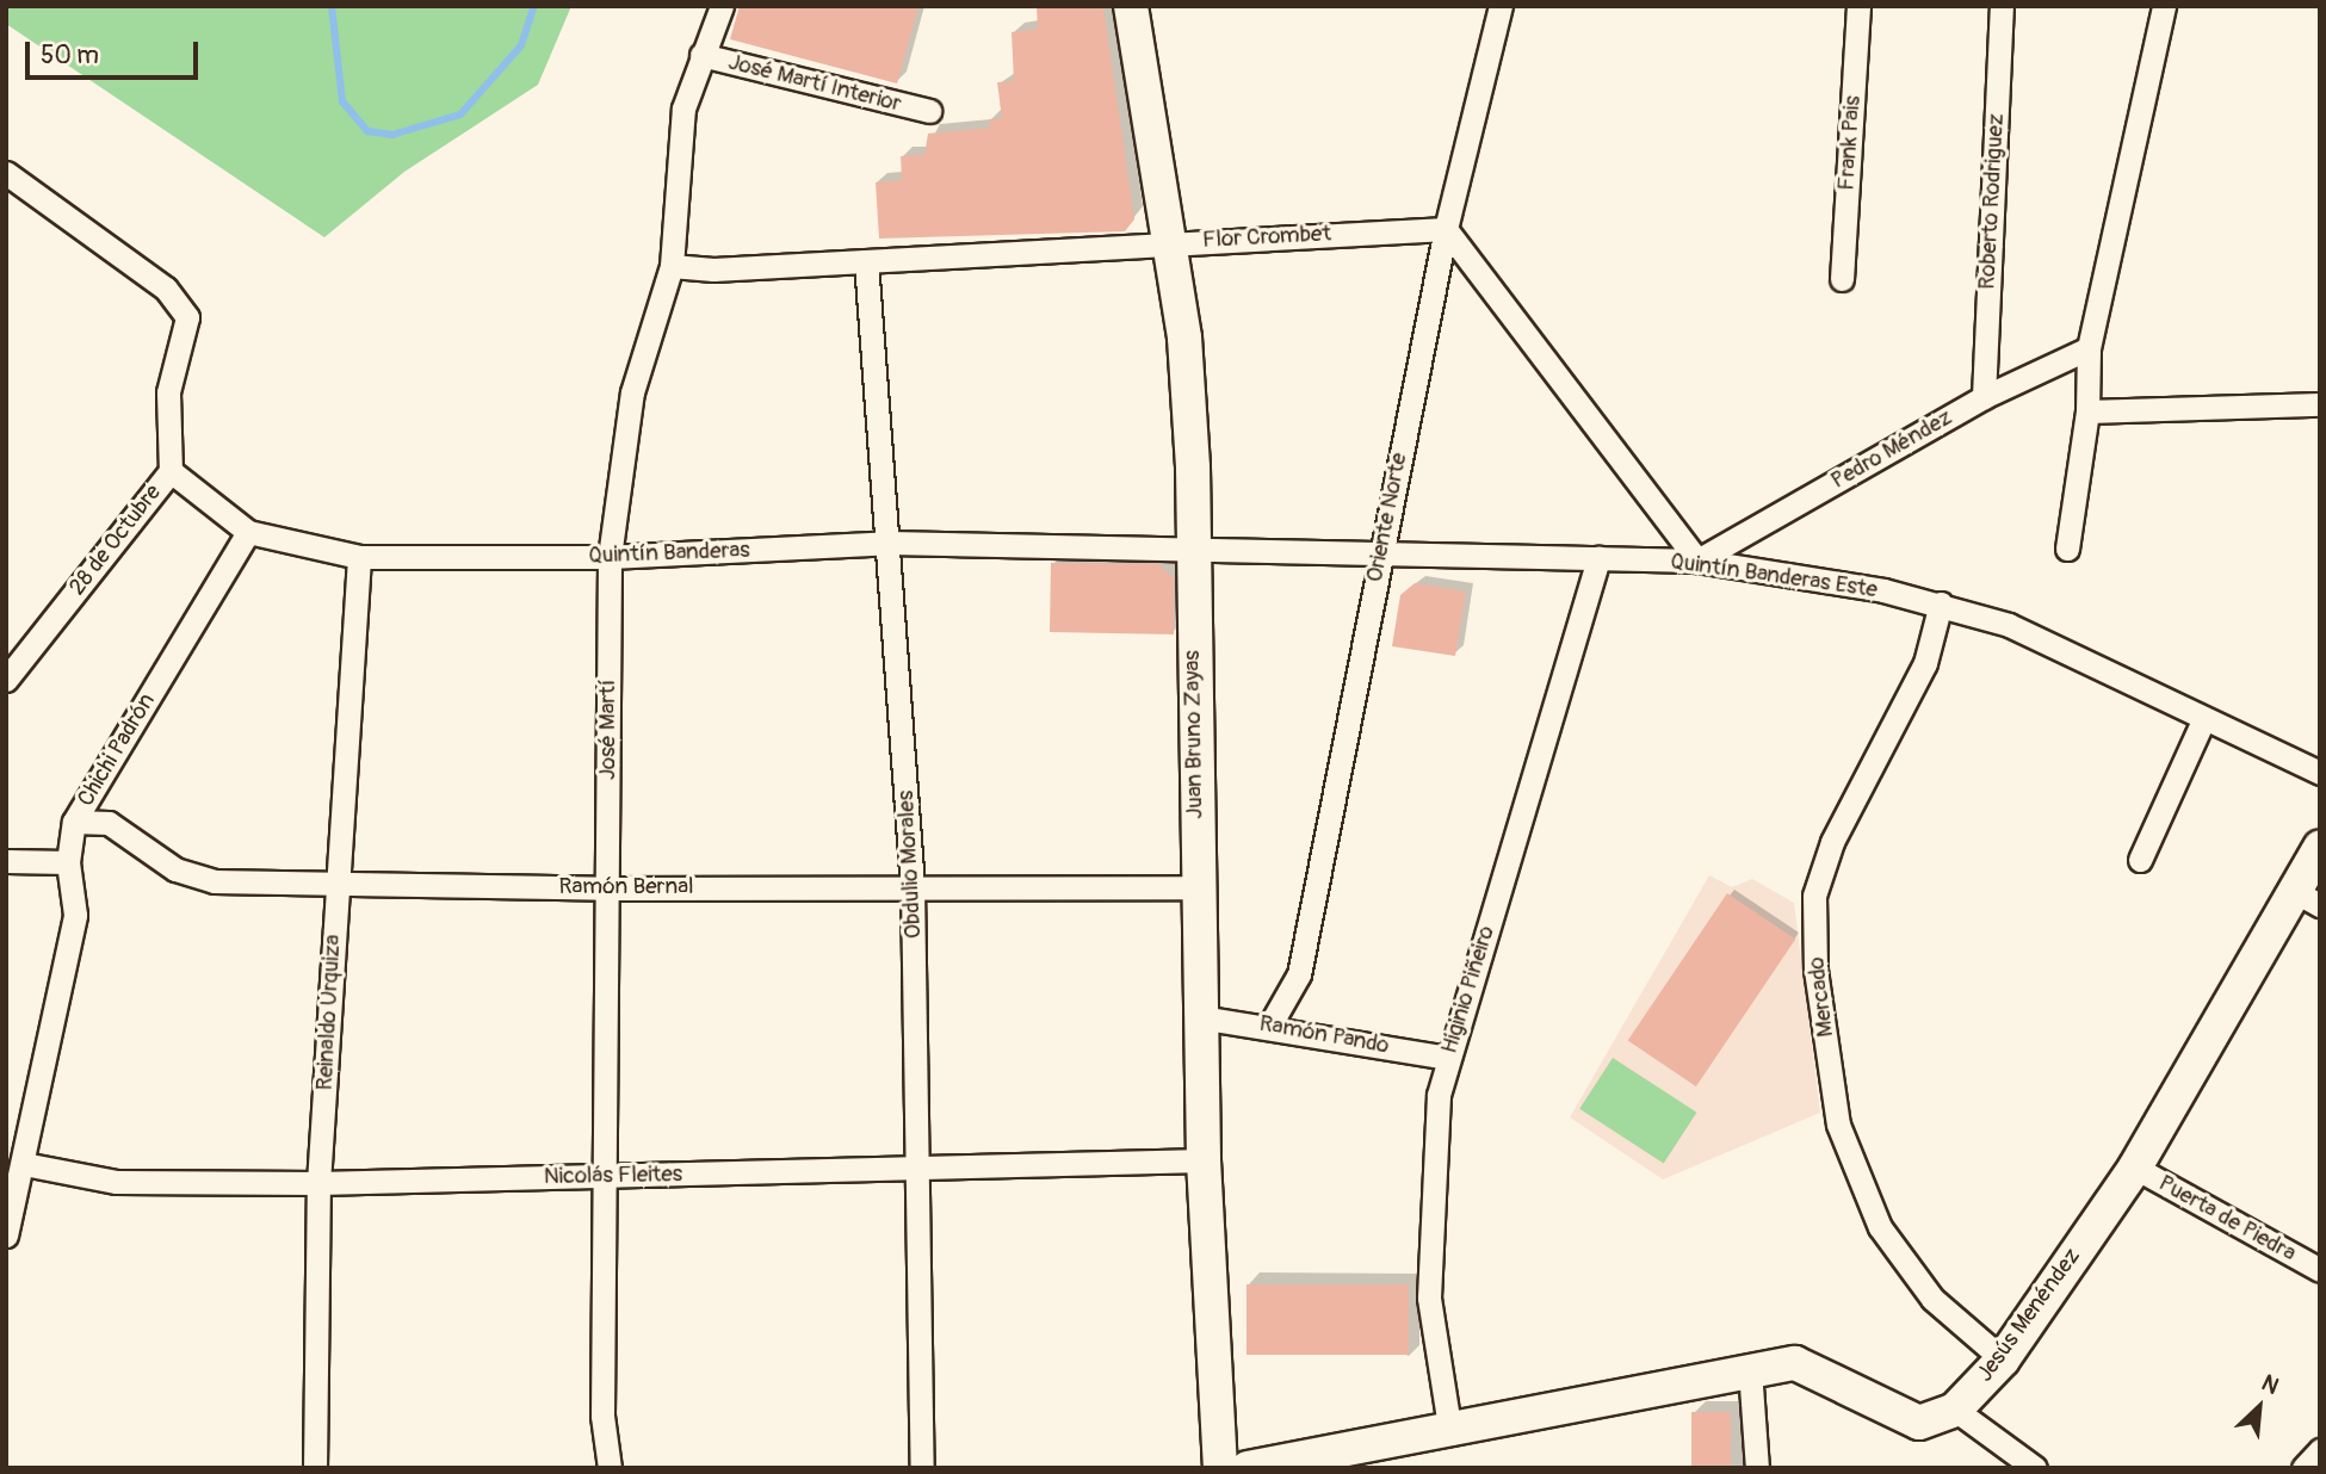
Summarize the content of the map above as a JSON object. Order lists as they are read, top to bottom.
{
  "streets": {
    "main road": ["Juan Bruno Zayas", "Jesús Menéndez"],
    "street": [
      "José Martí Interior",
      "Frank Pais",
      "Roberto Rodriguez",
      "Flor Crombet",
      "Pedro Méndez",
      "Oriente Norte",
      "28 de Octubre",
      "Quintín Banderas",
      "Quintín Banderas Este",
      "José Martí",
      "Chichi Padrón",
      "Obdulio Morales",
      "Ramón Bernal",
      "Higinio Piñeiro",
      "Mercado",
      "Reinaldo Urquiza",
      "Ramón Pando",
      "Nicolás Fleites",
      "Puerta de Piedra"
    ]
  },
  "crossings": [
    ["José Martí Interior", "José Martí"],
    ["Roberto Rodriguez", "Pedro Méndez"],
    ["Flor Crombet", "Oriente Norte"],
    ["Flor Crombet", "José Martí"],
    ["Flor Crombet", "Juan Bruno Zayas"],
    ["Flor Crombet", "Obdulio Morales"],
    ["Pedro Méndez", "Quintín Banderas Este"],
    ["Oriente Norte", "Quintín Banderas Este"],
    ["Oriente Norte", "Ramón Pando"],
    ["28 de Octubre", "Quintín Banderas"],
    ["Quintín Banderas", "Quintín Banderas Este"],
    ["Quintín Banderas", "José Martí"],
    ["Quintín Banderas", "Juan Bruno Zayas"],
    ["Quintín Banderas", "Chichi Padrón"],
    ["Quintín Banderas", "Obdulio Morales"],
    ["Quintín Banderas", "Reinaldo Urquiza"],
    ["Quintín Banderas Este", "Juan Bruno Zayas"],
    ["Quintín Banderas Este", "Higinio Piñeiro"],
    ["Quintín Banderas Este", "Mercado"],
    ["José Martí", "Ramón Bernal"],
    ["José Martí", "Nicolás Fleites"],
    ["Juan Bruno Zayas", "Ramón Bernal"],
    ["Juan Bruno Zayas", "Ramón Pando"],
    ["Juan Bruno Zayas", "Nicolás Fleites"],
    ["Chichi Padrón", "Ramón Bernal"],
    ["Chichi Padrón", "Nicolás Fleites"],
    ["Obdulio Morales", "Ramón Bernal"],
    ["Obdulio Morales", "Nicolás Fleites"],
    ["Ramón Bernal", "Reinaldo Urquiza"],
    ["Higinio Piñeiro", "Ramón Pando"],
    ["Higinio Piñeiro", "Jesús Menéndez"],
    ["Mercado", "Jesús Menéndez"],
    ["Reinaldo Urquiza", "Nicolás Fleites"],
    ["Puerta de Piedra", "Jesús Menéndez"]
  ],
  "scale_bar": "50 m",
  "north": "top right"
}
